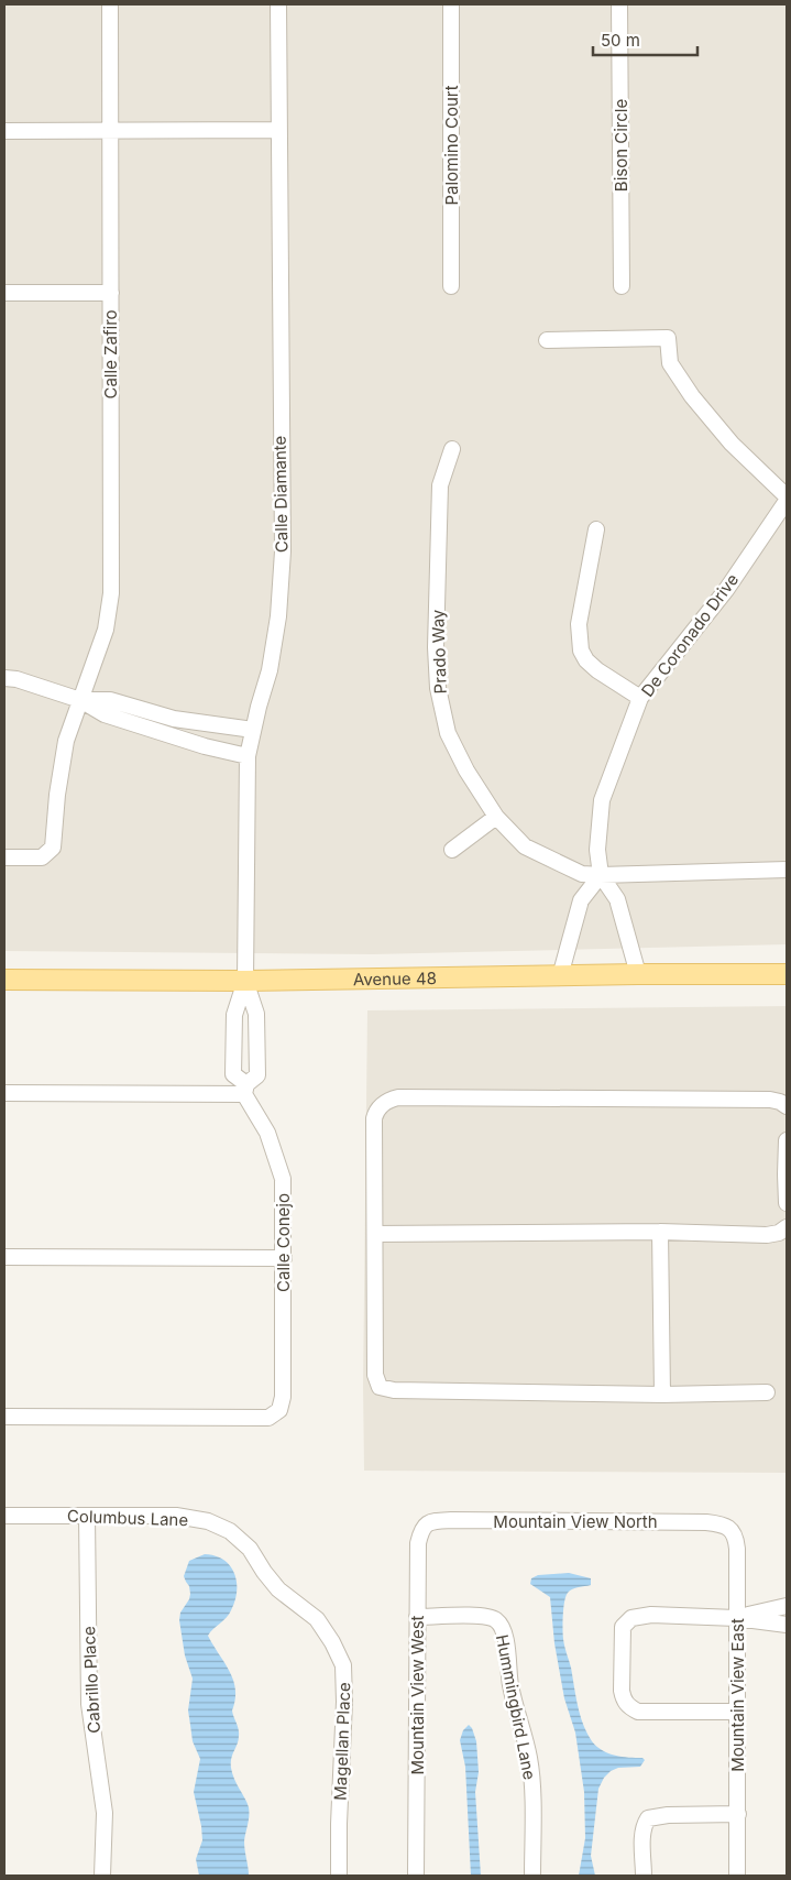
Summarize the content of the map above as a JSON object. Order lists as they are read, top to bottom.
{
  "streets": {
    "main road": ["Avenue 48"],
    "street": [
      "Palomino Court",
      "Bison Circle",
      "Calle Zafiro",
      "Calle Diamante",
      "De Coronado Drive",
      "Prado Way",
      "Calle Conejo",
      "Columbus Lane",
      "Mountain View North",
      "Cabrillo Place",
      "Mountain View West",
      "Mountain View East",
      "Hummingbird Lane",
      "Magellan Place"
    ]
  },
  "crossings": [
    ["Calle Diamante", "Avenue 48"],
    ["Calle Diamante", "Calle Conejo"],
    ["De Coronado Drive", "Prado Way"],
    ["De Coronado Drive", "Avenue 48"],
    ["Avenue 48", "Calle Conejo"],
    ["Columbus Lane", "Cabrillo Place"],
    ["Columbus Lane", "Magellan Place"],
    ["Mountain View North", "Mountain View West"],
    ["Mountain View North", "Mountain View East"],
    ["Mountain View West", "Hummingbird Lane"]
  ],
  "scale_bar": "50 m"
}
